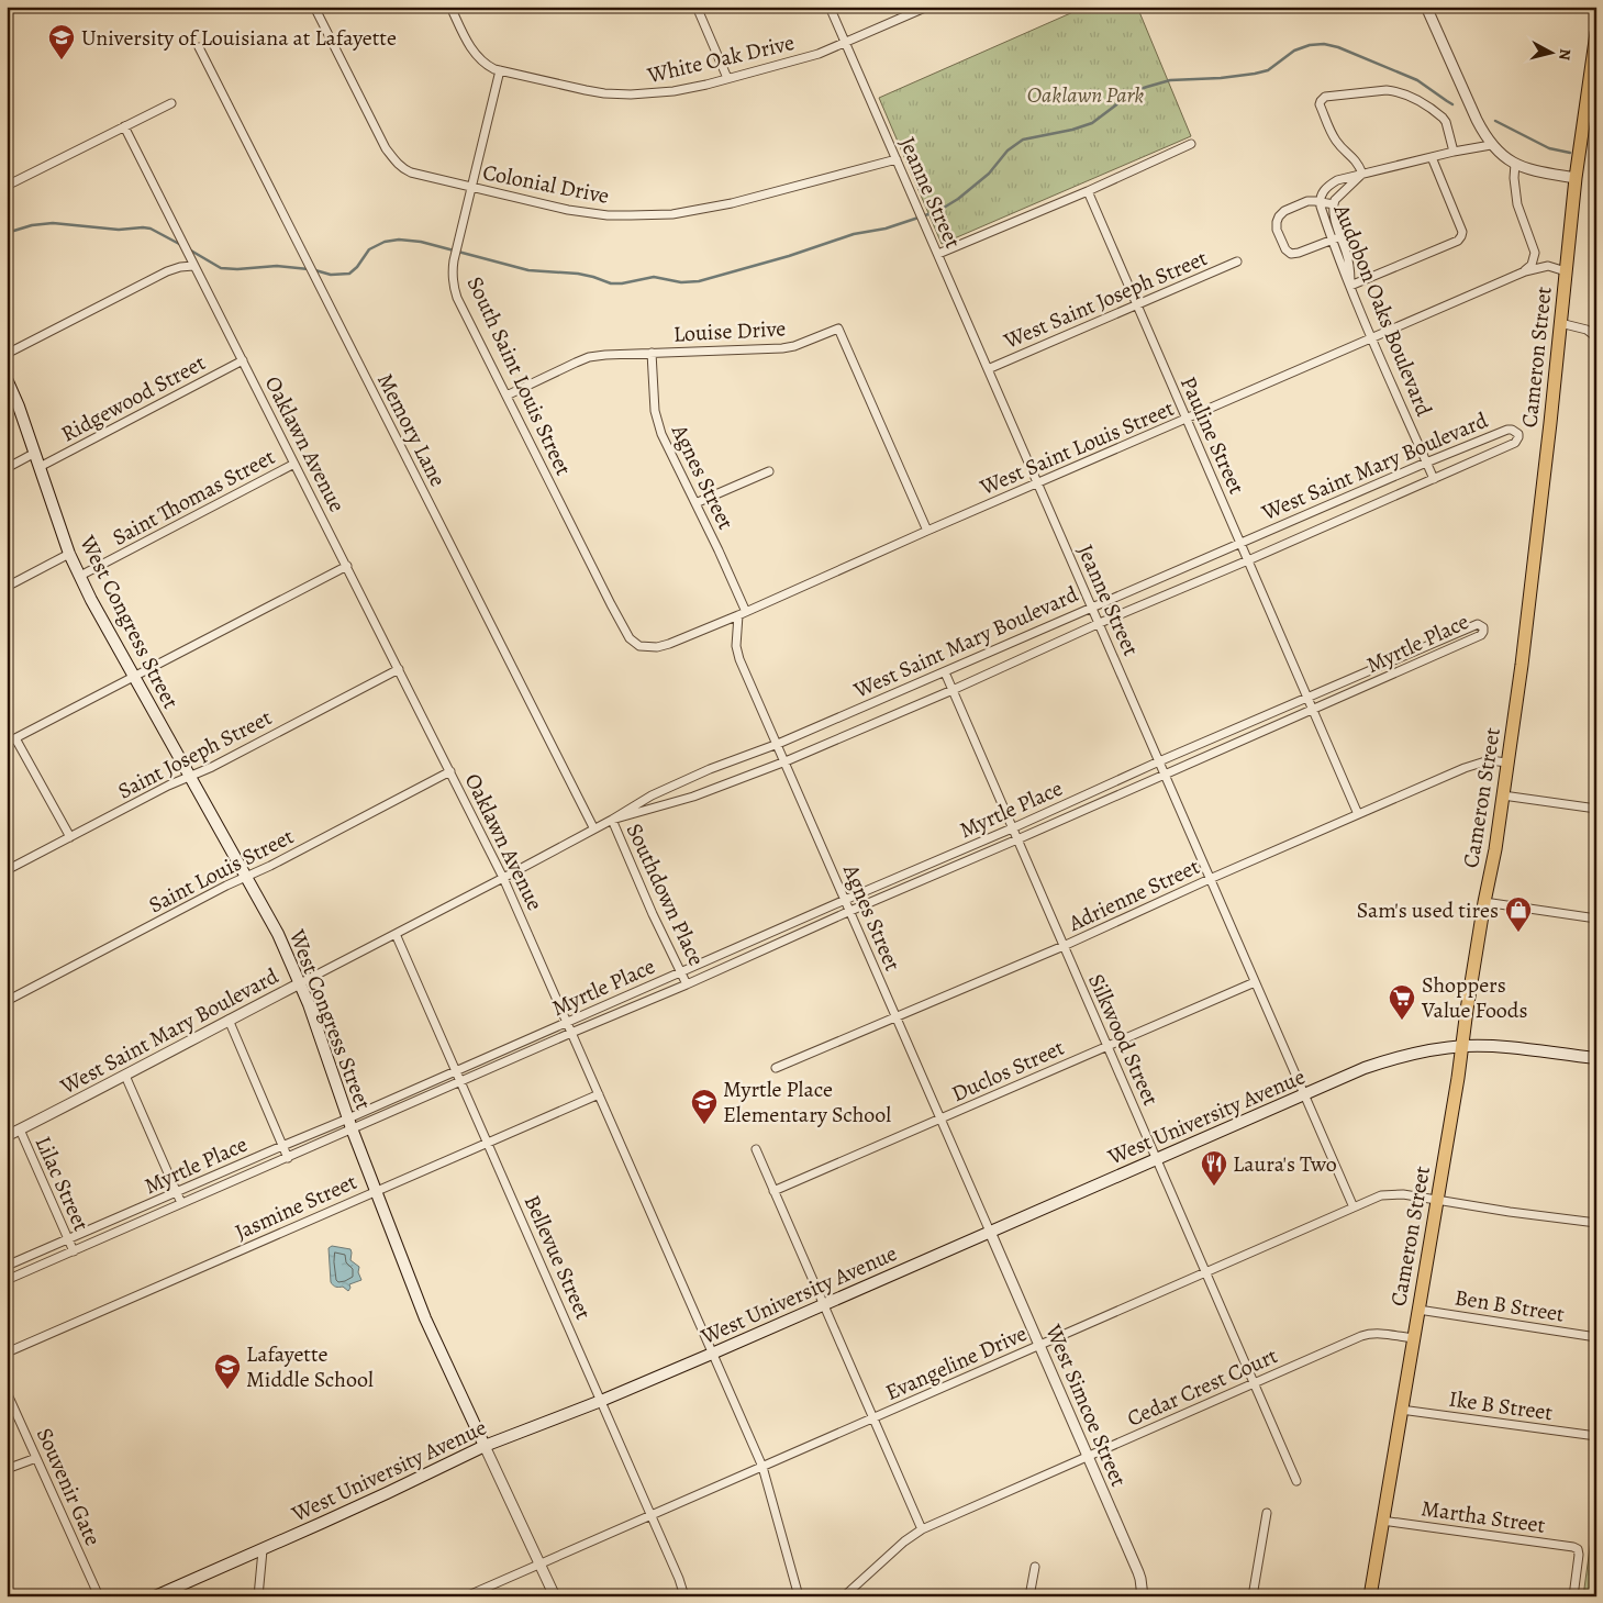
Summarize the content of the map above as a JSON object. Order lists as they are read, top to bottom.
{
  "streets": {
    "main road": ["Cameron Street", "West Congress Street", "West University Avenue"],
    "street": [
      "White Oak Drive",
      "Colonial Drive",
      "Jeanne Street",
      "West Saint Joseph Street",
      "Audobon Oaks Boulevard",
      "Louise Drive",
      "South Saint Louis Street",
      "Ridgewood Street",
      "Memory Lane",
      "Pauline Street",
      "Oaklawn Avenue",
      "West Saint Louis Street",
      "West Saint Mary Boulevard",
      "Agnes Street",
      "Saint Thomas Street",
      "Myrtle Place",
      "Saint Joseph Street",
      "Saint Louis Street",
      "Southdown Place",
      "Adrienne Street",
      "Silkwood Street",
      "Duclos Street",
      "Lilac Street",
      "Jasmine Street",
      "Bellevue Street",
      "Ben B Street",
      "Evangeline Drive",
      "Cedar Crest Court",
      "West Simcoe Street",
      "Ike B Street",
      "Souvenir Gate",
      "Martha Street"
    ]
  },
  "crossings": [
    ["White Oak Drive", "Jeanne Street"],
    ["White Oak Drive", "South Saint Louis Street"],
    ["Colonial Drive", "Jeanne Street"],
    ["Colonial Drive", "South Saint Louis Street"],
    ["Jeanne Street", "West Saint Joseph Street"],
    ["Jeanne Street", "West Saint Louis Street"],
    ["Jeanne Street", "West Saint Mary Boulevard"],
    ["Jeanne Street", "Myrtle Place"],
    ["Jeanne Street", "Adrienne Street"],
    ["Jeanne Street", "Duclos Street"],
    ["Jeanne Street", "West University Avenue"],
    ["Jeanne Street", "Evangeline Drive"],
    ["West Saint Joseph Street", "Pauline Street"],
    ["Audobon Oaks Boulevard", "West Saint Louis Street"],
    ["Audobon Oaks Boulevard", "West Saint Mary Boulevard"],
    ["Louise Drive", "South Saint Louis Street"],
    ["Louise Drive", "West Saint Louis Street"],
    ["Louise Drive", "Agnes Street"],
    ["Cameron Street", "West Saint Louis Street"],
    ["Cameron Street", "Adrienne Street"],
    ["Cameron Street", "West University Avenue"],
    ["Cameron Street", "Ben B Street"],
    ["Cameron Street", "Evangeline Drive"],
    ["Cameron Street", "Cedar Crest Court"],
    ["Cameron Street", "Ike B Street"],
    ["Cameron Street", "Martha Street"],
    ["South Saint Louis Street", "West Saint Louis Street"],
    ["Ridgewood Street", "Oaklawn Avenue"],
    ["Ridgewood Street", "West Congress Street"],
    ["Memory Lane", "West Saint Mary Boulevard"],
    ["Pauline Street", "West Saint Louis Street"],
    ["Pauline Street", "West Saint Mary Boulevard"],
    ["Pauline Street", "Myrtle Place"],
    ["Pauline Street", "Adrienne Street"],
    ["Oaklawn Avenue", "West Saint Mary Boulevard"],
    ["Oaklawn Avenue", "Saint Thomas Street"],
    ["Oaklawn Avenue", "Myrtle Place"],
    ["Oaklawn Avenue", "Saint Joseph Street"],
    ["Oaklawn Avenue", "Saint Louis Street"],
    ["Oaklawn Avenue", "West University Avenue"],
    ["Oaklawn Avenue", "Jasmine Street"],
    ["Oaklawn Avenue", "Evangeline Drive"],
    ["West Saint Louis Street", "Agnes Street"],
    ["West Saint Mary Boulevard", "Agnes Street"],
    ["West Saint Mary Boulevard", "West Congress Street"],
    ["West Saint Mary Boulevard", "Southdown Place"],
    ["West Saint Mary Boulevard", "Silkwood Street"],
    ["West Saint Mary Boulevard", "Lilac Street"],
    ["West Saint Mary Boulevard", "Bellevue Street"],
    ["Agnes Street", "Myrtle Place"],
    ["Agnes Street", "Adrienne Street"],
    ["Agnes Street", "Duclos Street"],
    ["Agnes Street", "West University Avenue"],
    ["Agnes Street", "West Simcoe Street"],
    ["Saint Thomas Street", "West Congress Street"],
    ["West Congress Street", "Myrtle Place"],
    ["West Congress Street", "Saint Joseph Street"],
    ["West Congress Street", "Saint Louis Street"],
    ["West Congress Street", "West University Avenue"],
    ["West Congress Street", "Jasmine Street"],
    ["West Congress Street", "Evangeline Drive"],
    ["Myrtle Place", "Southdown Place"],
    ["Myrtle Place", "Silkwood Street"],
    ["Myrtle Place", "Lilac Street"],
    ["Myrtle Place", "Bellevue Street"],
    ["Adrienne Street", "Silkwood Street"],
    ["Silkwood Street", "Duclos Street"],
    ["Silkwood Street", "West University Avenue"],
    ["Silkwood Street", "Evangeline Drive"],
    ["Silkwood Street", "Cedar Crest Court"],
    ["West University Avenue", "Bellevue Street"],
    ["West University Avenue", "West Simcoe Street"],
    ["Jasmine Street", "Bellevue Street"],
    ["Bellevue Street", "Evangeline Drive"],
    ["Evangeline Drive", "West Simcoe Street"],
    ["Cedar Crest Court", "West Simcoe Street"]
  ],
  "parks": ["Oaklawn Park"],
  "places": {
    "school or university": ["University of Louisiana at Lafayette", "Myrtle Place Elementary School", "Lafayette Middle School"],
    "shop": ["Sam's used tires"],
    "supermarket": ["Shoppers Value Foods"],
    "restaurant": ["Laura's Two"]
  },
  "north": "right"
}
